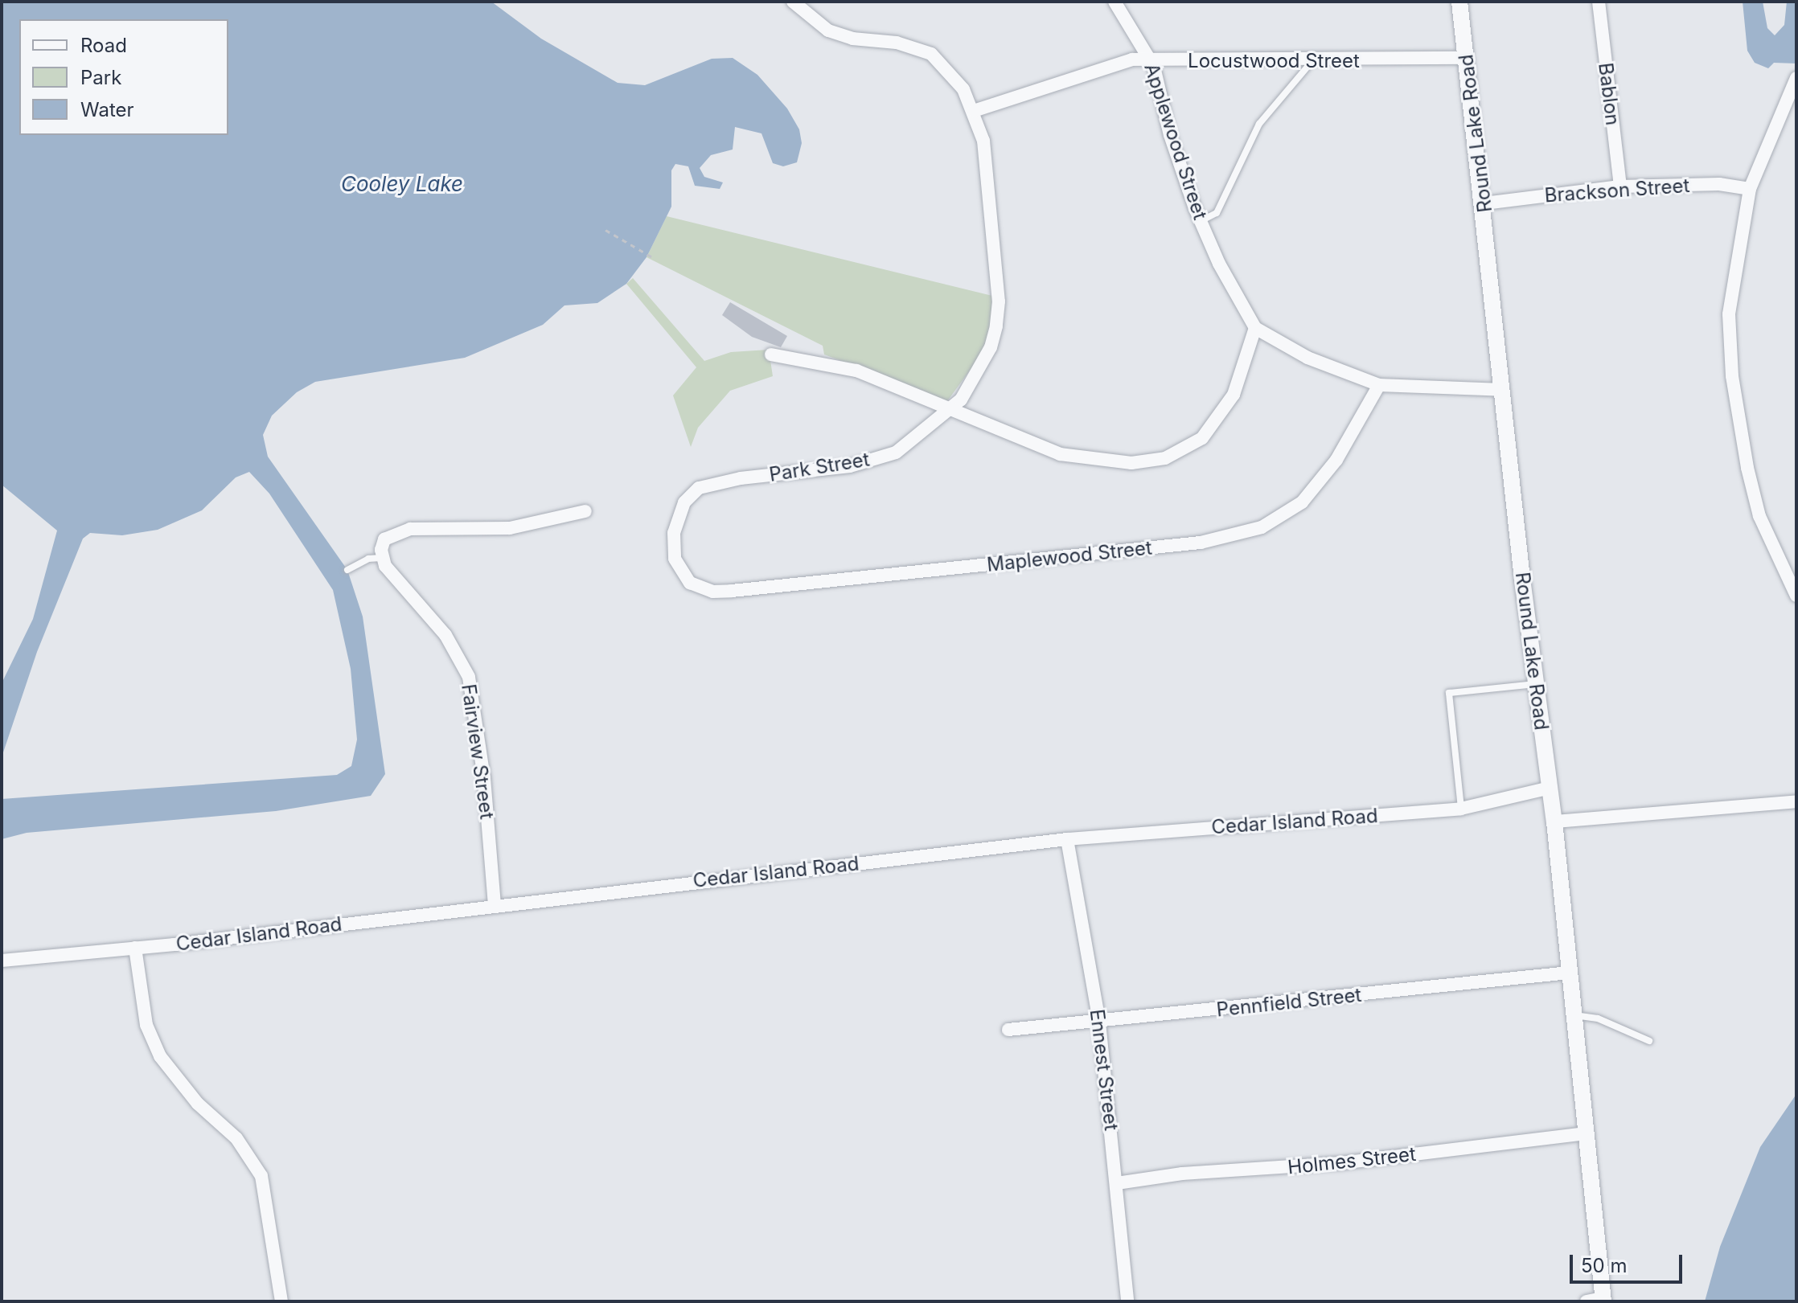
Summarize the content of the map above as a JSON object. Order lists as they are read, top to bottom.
{
  "streets": {
    "street": [
      "Locustwood Street",
      "Bablon",
      "Round Lake Road",
      "Applewood Street",
      "Brackson Street",
      "Park Street",
      "Maplewood Street",
      "Fairview Street",
      "Cedar Island Road",
      "Pennfield Street",
      "Ennest Street",
      "Holmes Street"
    ]
  },
  "crossings": [
    ["Locustwood Street", "Round Lake Road"],
    ["Locustwood Street", "Applewood Street"],
    ["Locustwood Street", "Park Street"],
    ["Bablon", "Brackson Street"],
    ["Round Lake Road", "Brackson Street"],
    ["Round Lake Road", "Cedar Island Road"],
    ["Round Lake Road", "Pennfield Street"],
    ["Round Lake Road", "Holmes Street"],
    ["Park Street", "Maplewood Street"],
    ["Fairview Street", "Cedar Island Road"],
    ["Cedar Island Road", "Ennest Street"],
    ["Pennfield Street", "Ennest Street"],
    ["Ennest Street", "Holmes Street"]
  ],
  "water": ["Cooley Lake"],
  "legend": ["Road", "Park", "Water"],
  "scale_bar": "50 m"
}
